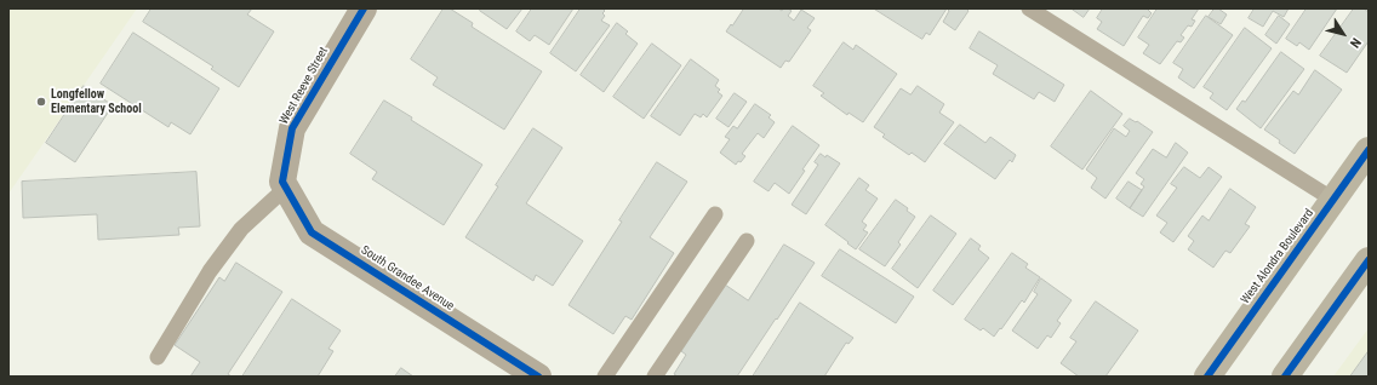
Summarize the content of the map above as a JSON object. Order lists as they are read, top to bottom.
{
  "streets": {
    "main road": ["West Alondra Boulevard"],
    "street": ["West Reeve Street", "South Grandee Avenue"]
  },
  "crossings": [
    ["West Reeve Street", "South Grandee Avenue"]
  ],
  "places": ["Longfellow Elementary School"],
  "north": "bottom right"
}
